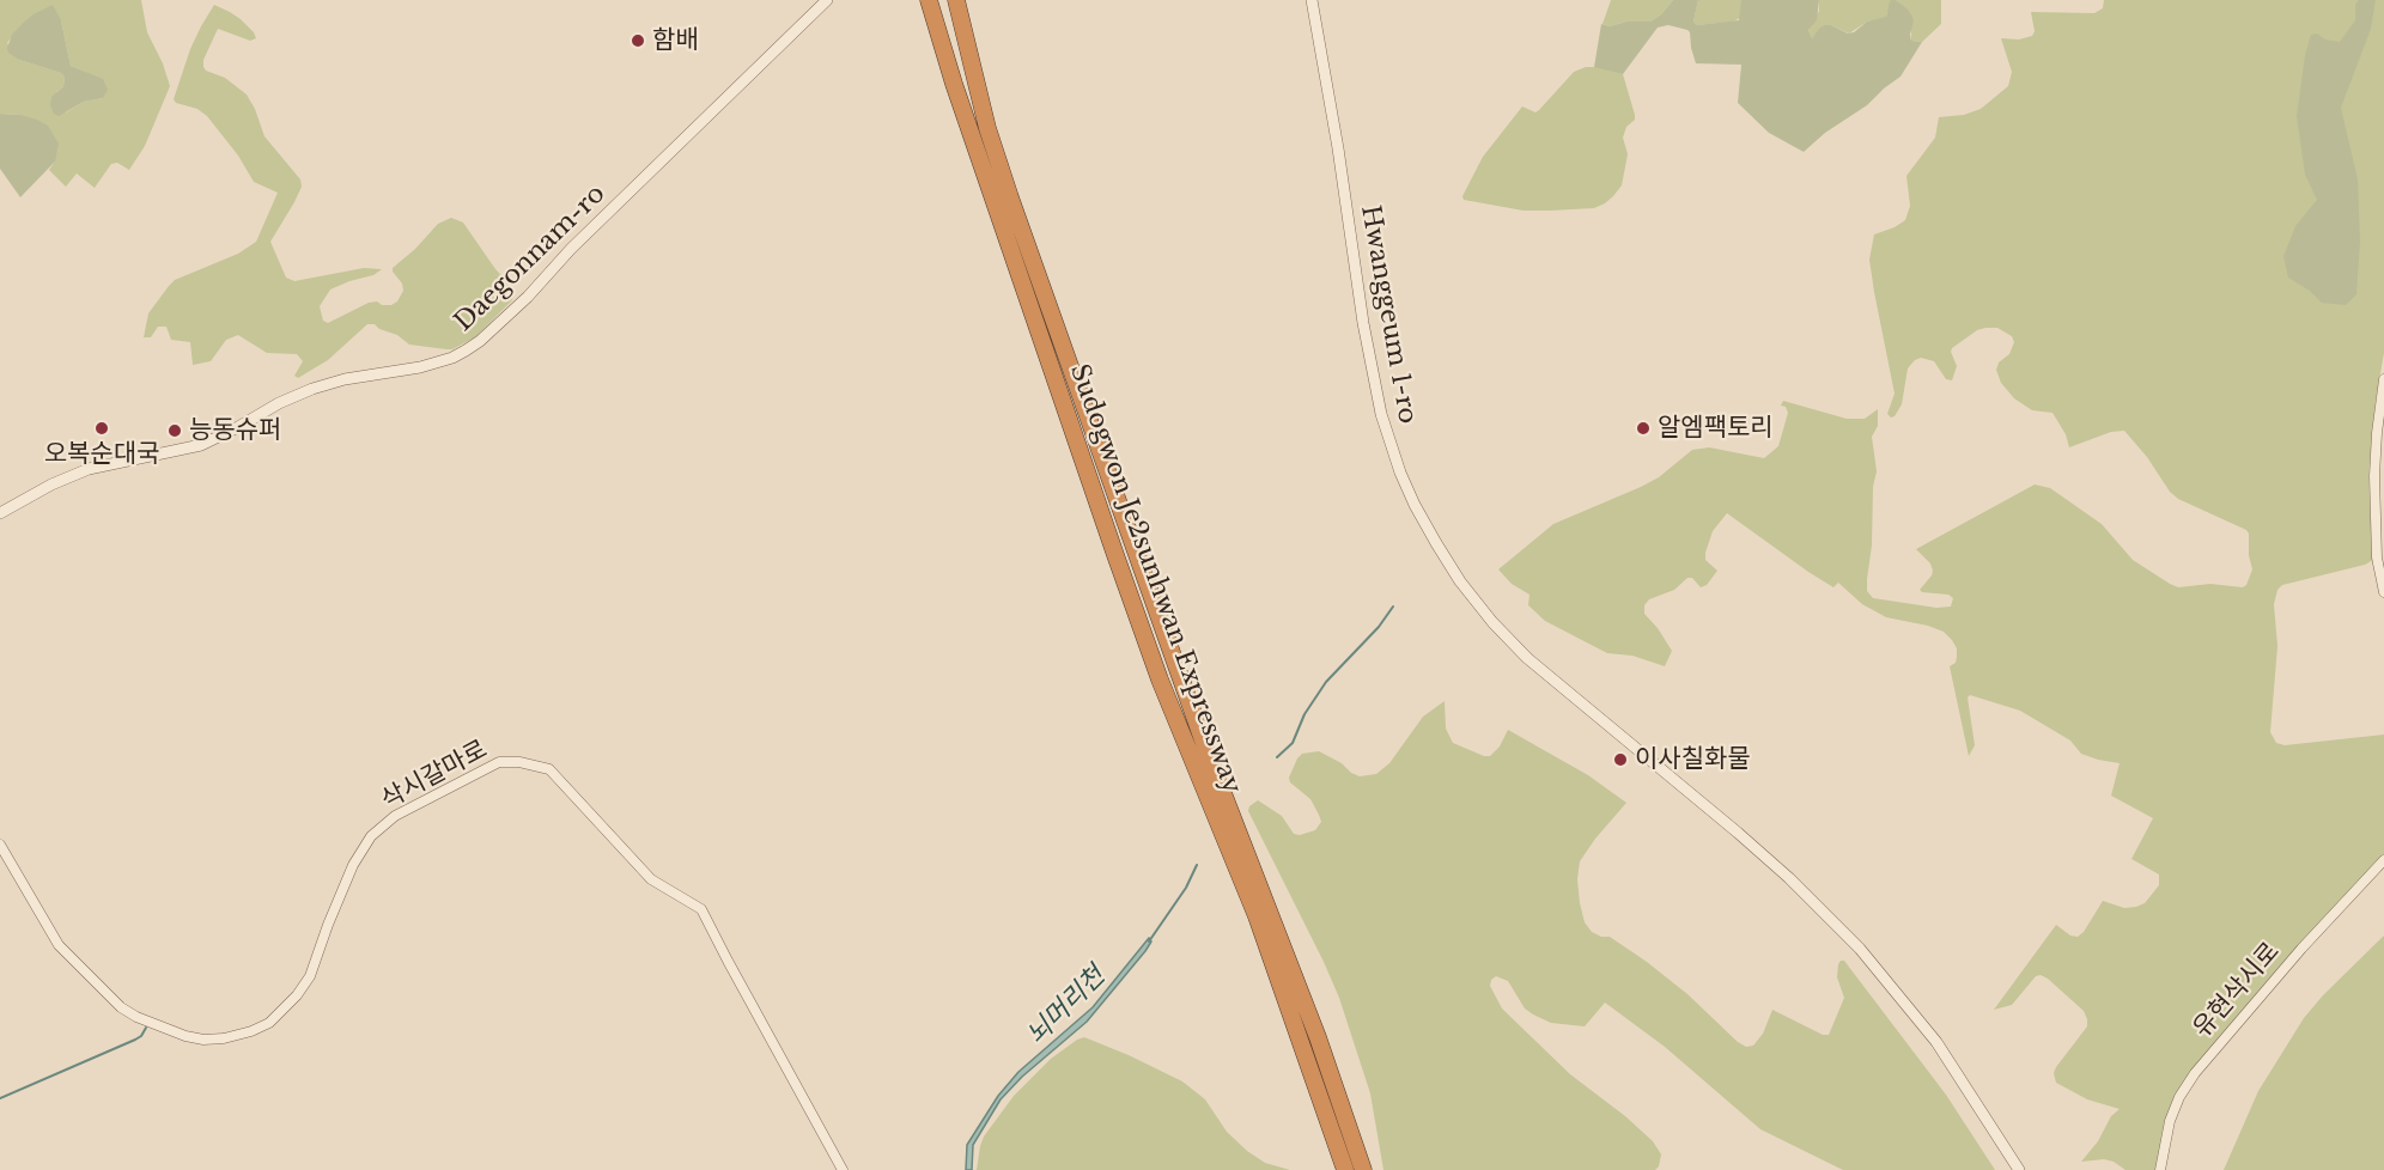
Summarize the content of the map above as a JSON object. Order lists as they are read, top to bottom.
{
  "streets": {
    "highway": ["Sudogwon Je2sunhwan Expressway"],
    "street": [
      "Daegonnam-ro",
      "Hwanggeum 1-ro",
      "삭시갈마로",
      "유현삭시로"
    ]
  },
  "water": ["뇌머리천"],
  "places": [
    "함배",
    "오복순대국",
    "알엠팩토리",
    "능동슈퍼",
    "이사칠화물"
  ]
}
